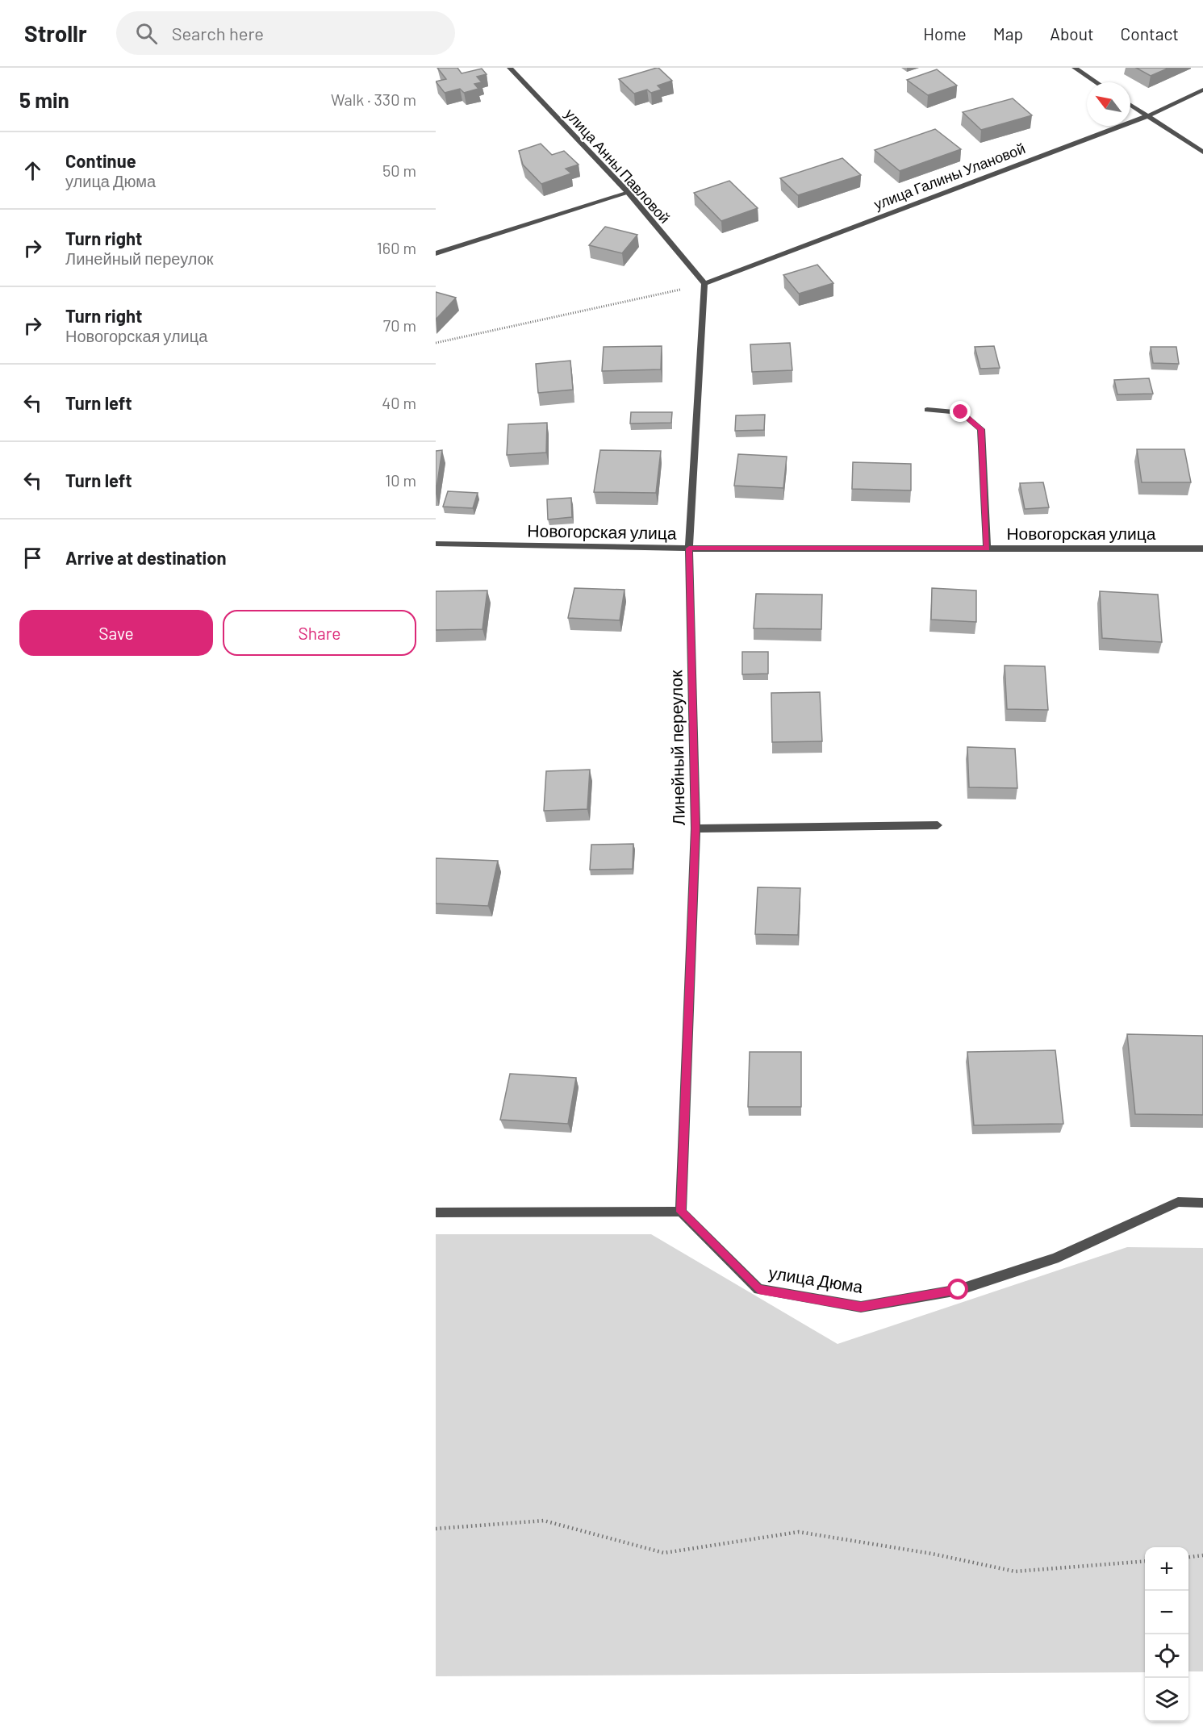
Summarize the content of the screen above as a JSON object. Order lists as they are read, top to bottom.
{
  "streets": {
    "street": [
      "улица Анны Павловой",
      "улица Галины Улановой",
      "Новогорская улица",
      "Линейный переулок",
      "улица Дюма"
    ]
  },
  "crossings": [
    ["улица Анны Павловой", "улица Галины Улановой"],
    ["улица Анны Павловой", "Линейный переулок"],
    ["улица Галины Улановой", "Линейный переулок"],
    ["Новогорская улица", "Линейный переулок"],
    ["Линейный переулок", "улица Дюма"]
  ],
  "north": "top left",
  "page": {
    "header": "Strollr",
    "search": "Search here",
    "nav": [
      "Home",
      "Map",
      "About",
      "Contact"
    ],
    "heading": ["5 min", "Walk · 330 m"],
    "list": [
      ["Continue", "улица Дюма", "50 m"],
      ["Turn right", "Линейный переулок", "160 m"],
      ["Turn right", "Новогорская улица", "70 m"],
      ["Turn left", "40 m"],
      ["Turn left", "10 m"],
      "Arrive at destination"
    ],
    "buttons": ["Save", "Share"],
    "map_buttons": ["+", "−"]
  }
}
